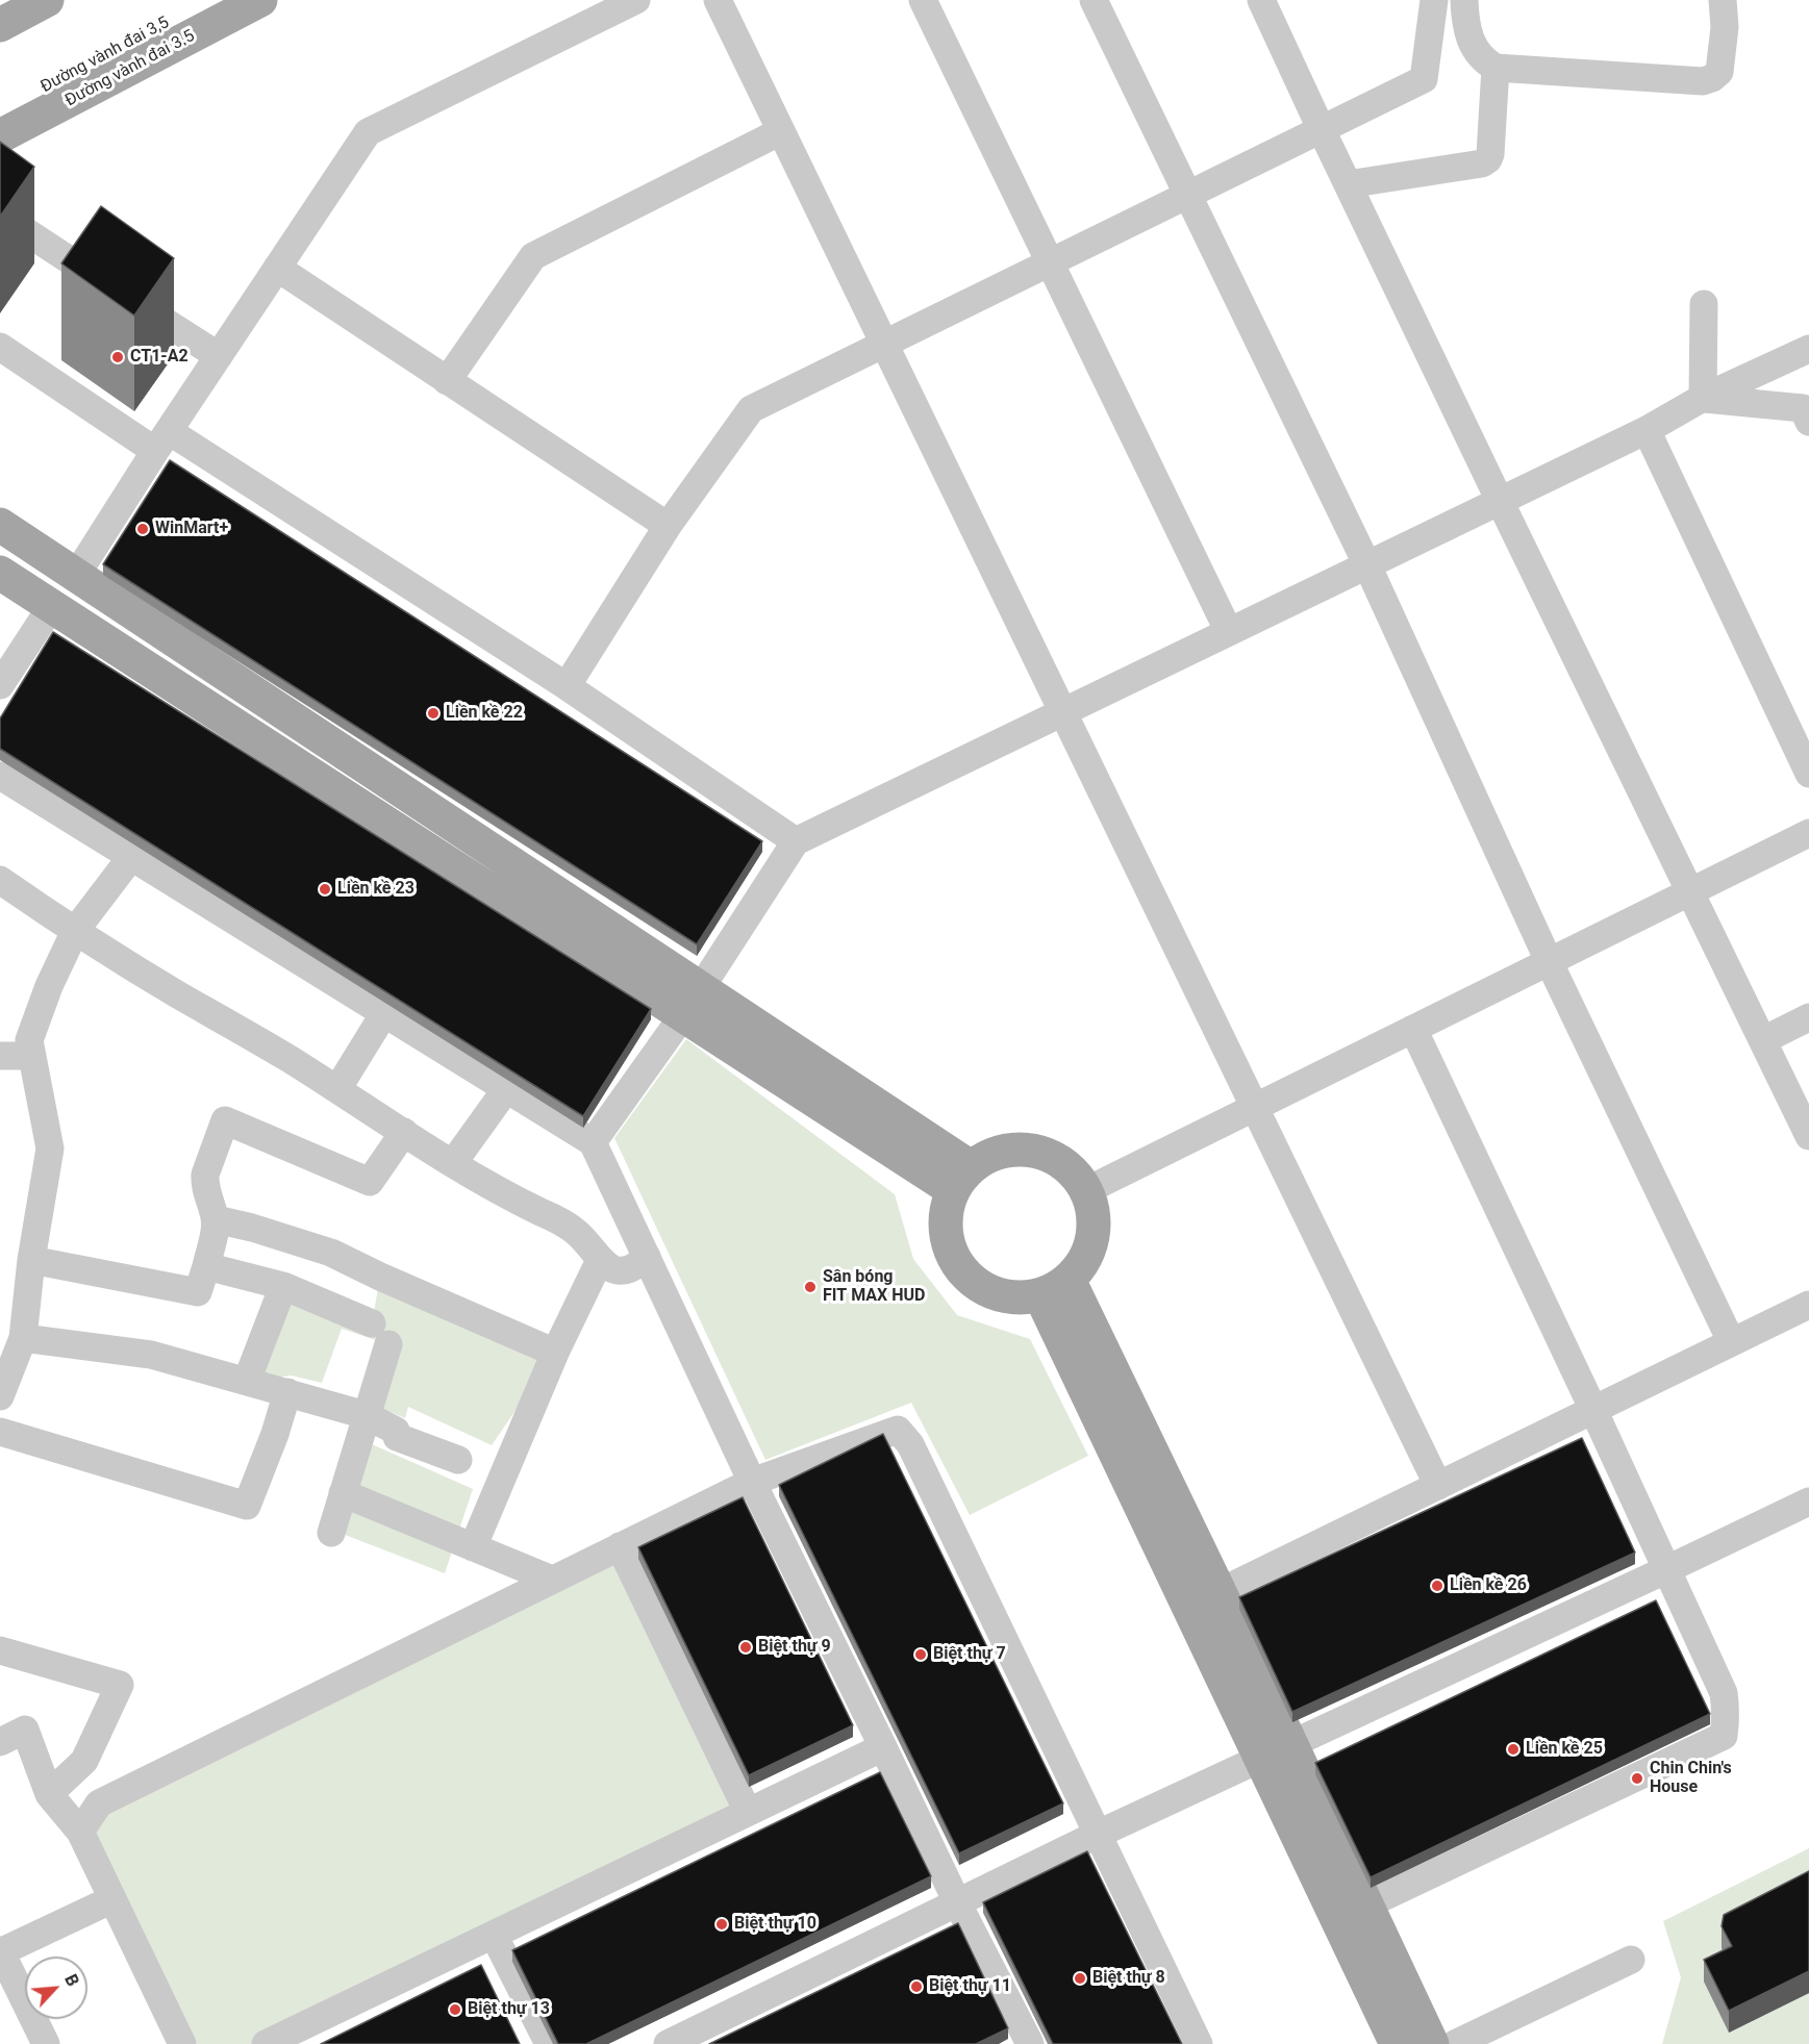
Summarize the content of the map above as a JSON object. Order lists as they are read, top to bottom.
{
  "streets": {
    "main road": ["Đường vành đai 3,5", "Đường vành đai 3.5"]
  },
  "places": [
    "CT1-A2",
    "WinMart+",
    "Liền kề 22",
    "Liền kề 23",
    "Sân bóng FIT MAX HUD",
    "Liền kề 26",
    "Biệt thự 9",
    "Biệt thự 7",
    "Liền kề 25",
    "Chin Chin's House",
    "Biệt thự 10",
    "Biệt thự 8",
    "Biệt thự 11",
    "Biệt thự 13"
  ],
  "north": "top right"
}
